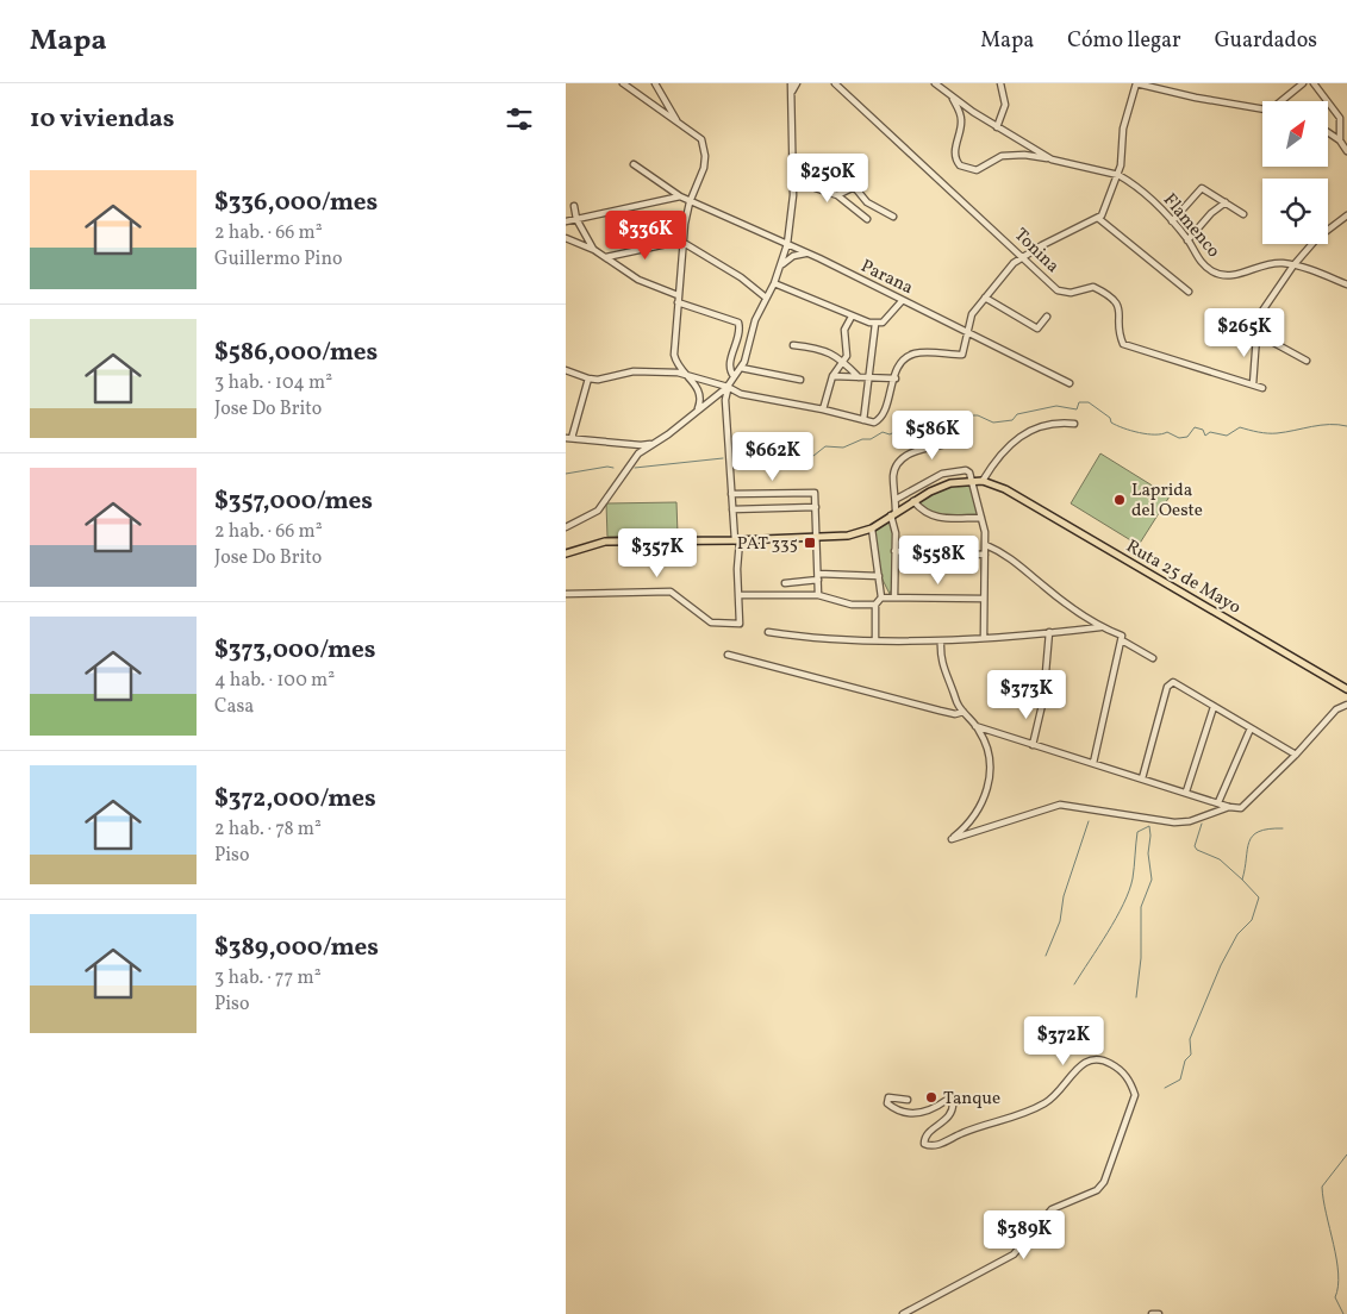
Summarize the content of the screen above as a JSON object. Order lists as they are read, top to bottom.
{
  "streets": {
    "main road": ["Ruta 25 de Mayo"],
    "street": ["Flamenco", "Tonina", "Parana"]
  },
  "places": {
    "other": ["Laprida del Oeste", "Tanque"],
    "transit": ["PAT 335"]
  },
  "north": "top right",
  "page": {
    "header": "Mapa",
    "nav": ["Mapa", "Cómo llegar", "Guardados"],
    "heading": "10 viviendas",
    "price": [
      "$250K",
      "$336K",
      "$265K",
      "$586K",
      "$662K",
      "$357K",
      "$558K",
      "$373K",
      "$372K",
      "$389K"
    ],
    "list": [
      {
        "name": "$336,000/mes",
        "note": "2 hab. · 66 m² · Guillermo Pino"
      },
      {
        "name": "$586,000/mes",
        "note": "3 hab. · 104 m² · Jose Do Brito"
      },
      {
        "name": "$357,000/mes",
        "note": "2 hab. · 66 m² · Jose Do Brito"
      },
      {
        "name": "$373,000/mes",
        "note": "4 hab. · 100 m² · Casa"
      },
      {
        "name": "$372,000/mes",
        "note": "2 hab. · 78 m² · Piso"
      },
      {
        "name": "$389,000/mes",
        "note": "3 hab. · 77 m² · Piso"
      }
    ]
  }
}
